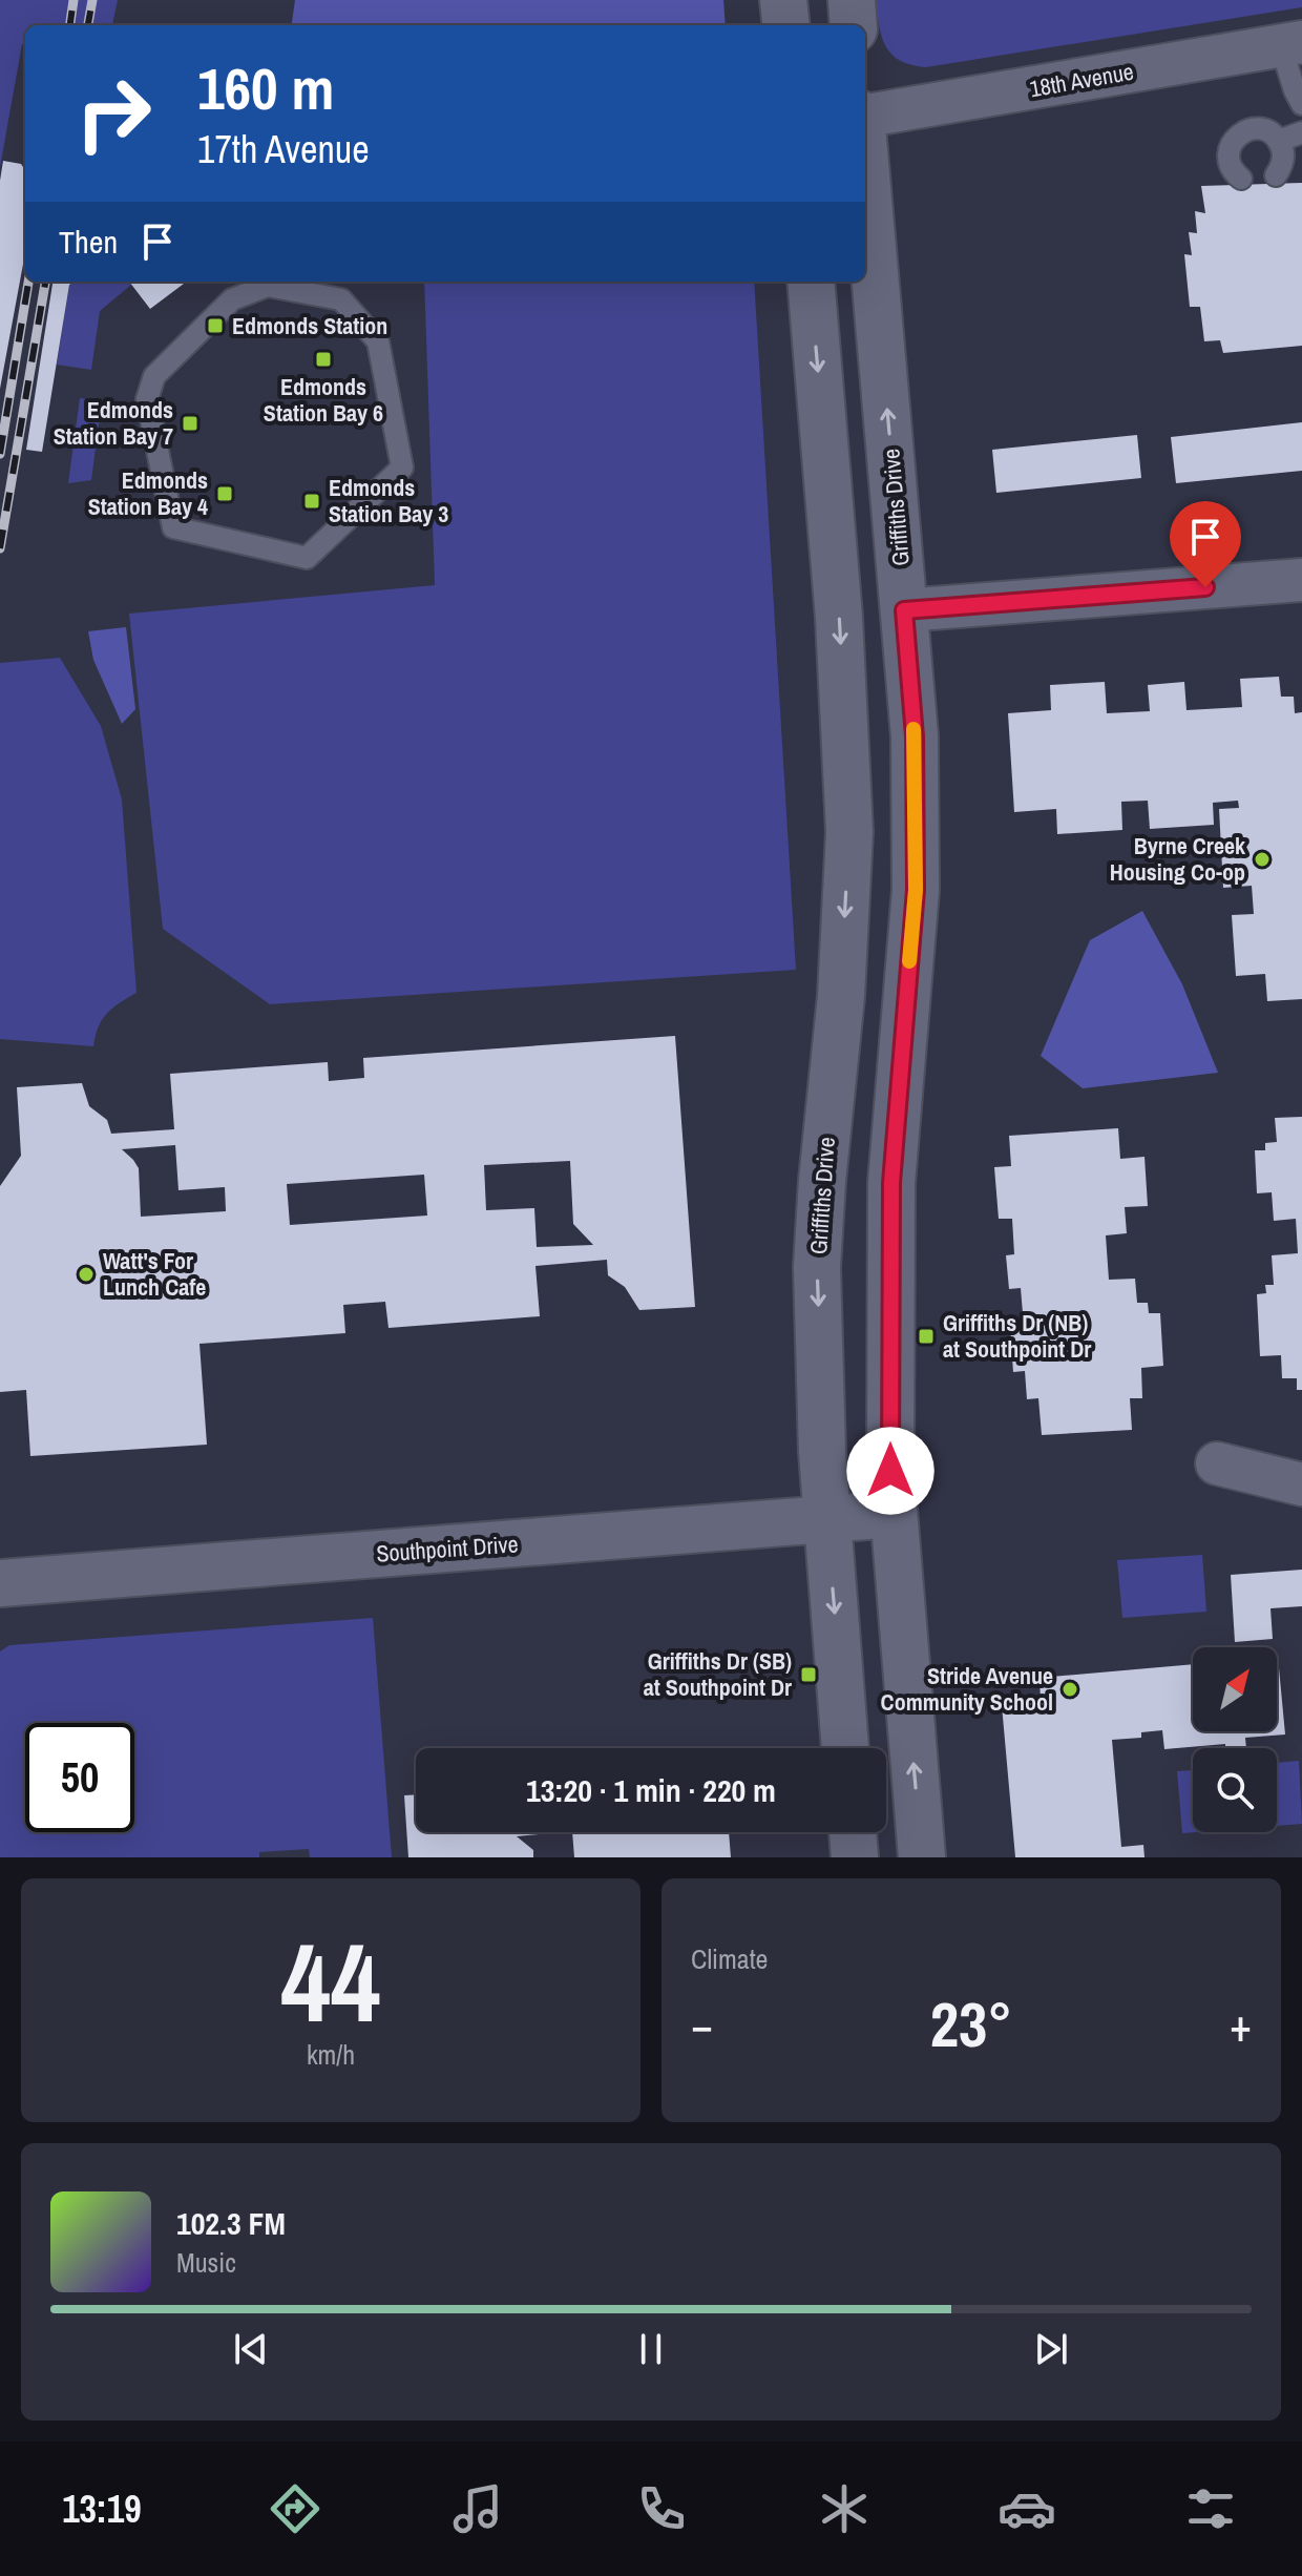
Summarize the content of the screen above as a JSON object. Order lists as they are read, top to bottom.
{
  "streets": {
    "main road": ["Griffiths Drive", "Southpoint Drive"],
    "street": ["18th Avenue"]
  },
  "crossings": [
    ["Griffiths Drive", "Southpoint Drive"]
  ],
  "places": {
    "transit": [
      "Edmonds Station",
      "Edmonds Station Bay 6",
      "Edmonds Station Bay 7",
      "Edmonds Station Bay 4",
      "Edmonds Station Bay 3",
      "Griffiths Dr (NB) at Southpoint Dr",
      "Griffiths Dr (SB) at Southpoint Dr"
    ],
    "other": ["Byrne Creek Housing Co-op", "Watt's For Lunch Cafe", "Stride Avenue Community School"]
  },
  "north": "top right",
  "page": {
    "turn": ["160 m", "17th Avenue"],
    "then": "Then",
    "limit": "50",
    "trip": "13:20 · 1 min · 220 m",
    "tile": [
      ["44", "km/h"],
      "Climate"
    ],
    "heat": ["−", "23°", "+"],
    "song": ["102.3 FM", "Music"],
    "tabs": "13:19"
  }
}
